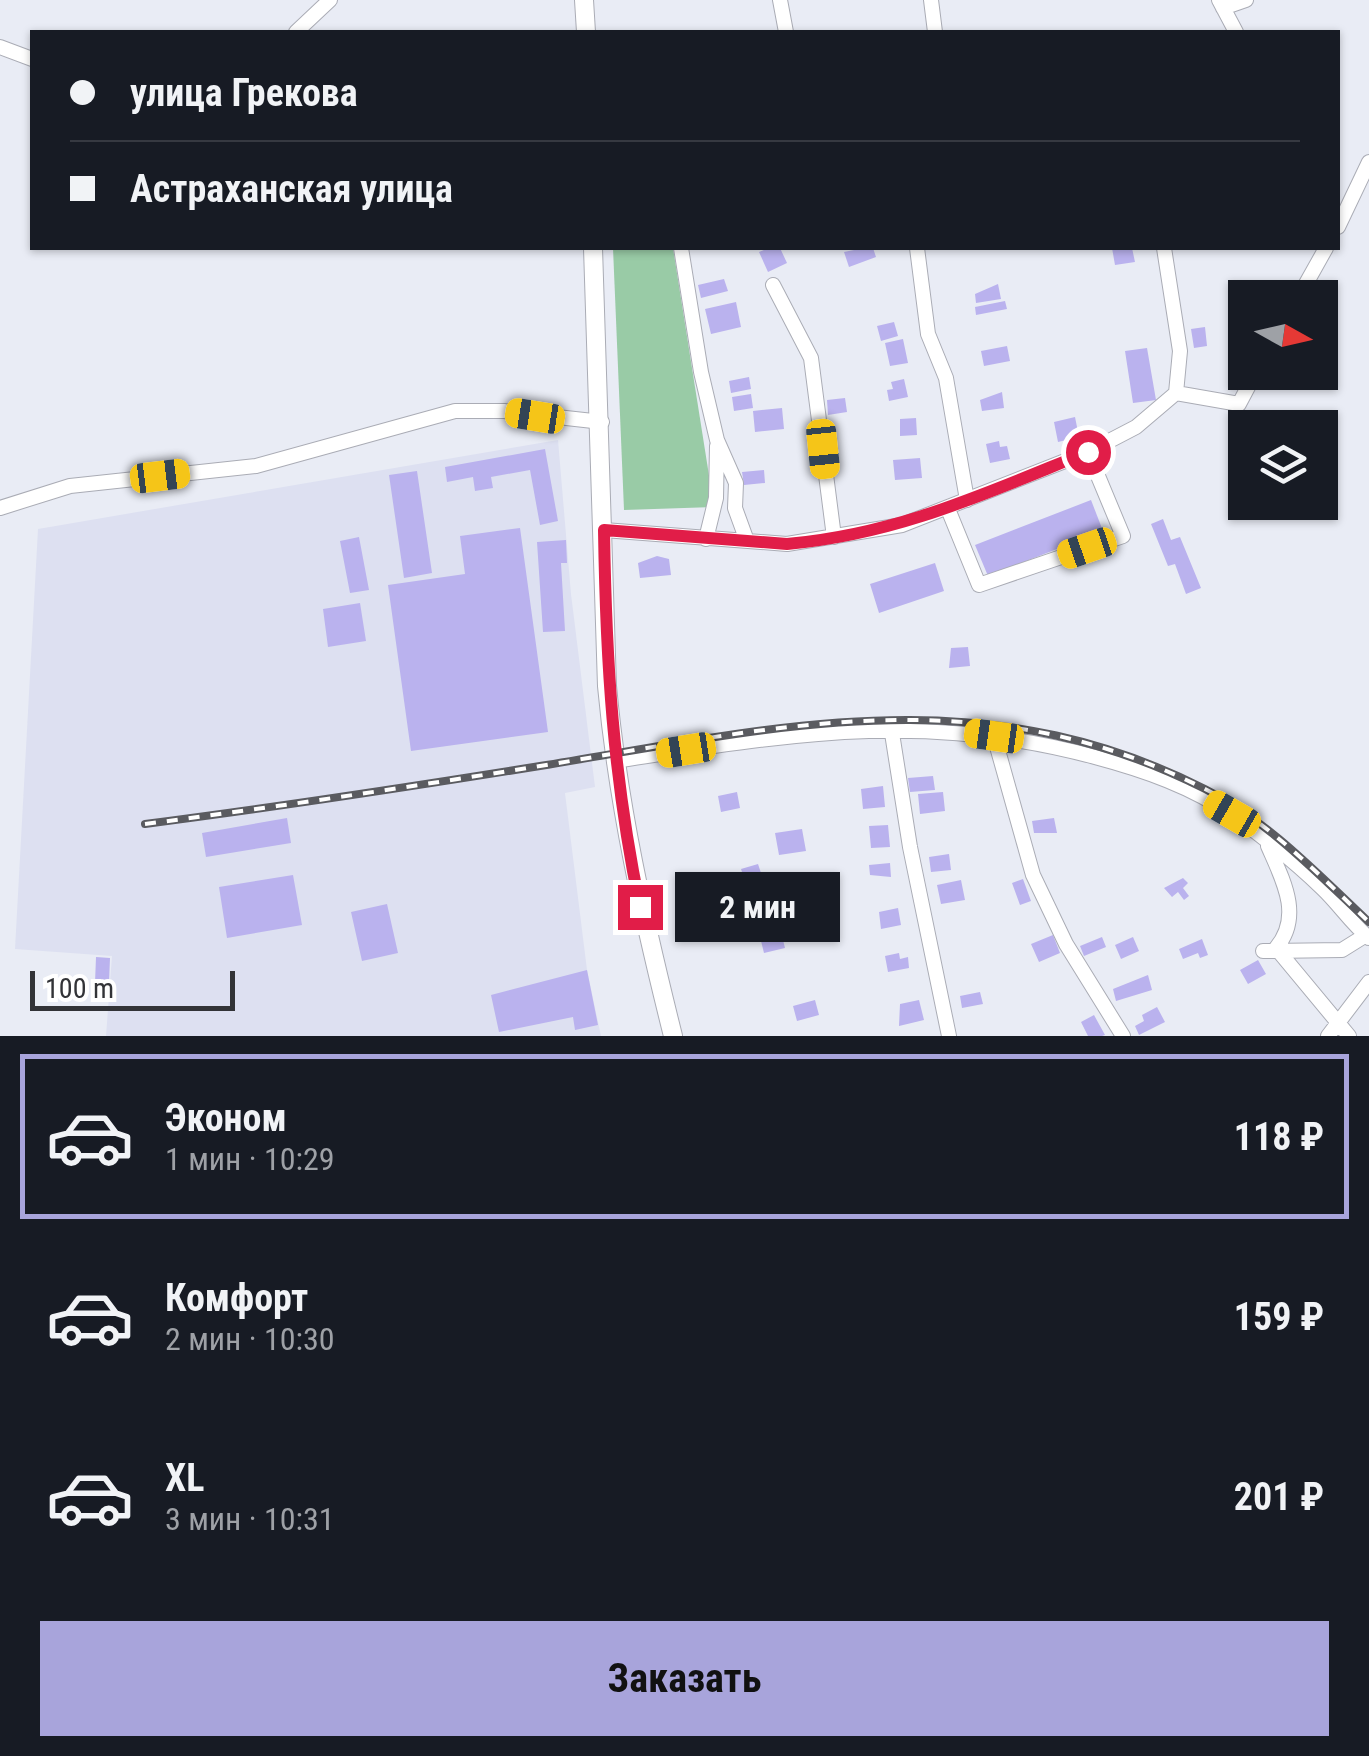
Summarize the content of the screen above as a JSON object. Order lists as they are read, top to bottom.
{
  "scale_bar": "100 m",
  "north": "right",
  "page": {
    "banner": ["улица Грекова", "Астраханская улица"],
    "bubble": "2 мин",
    "scale": "100 m",
    "list": [
      {
        "name": "Эконом",
        "note": "1 мин · 10:29",
        "value": "118 ₽"
      },
      {
        "name": "Комфорт",
        "note": "2 мин · 10:30",
        "value": "159 ₽"
      },
      {
        "name": "XL",
        "note": "3 мин · 10:31",
        "value": "201 ₽"
      }
    ],
    "buttons": "Заказать"
  }
}
